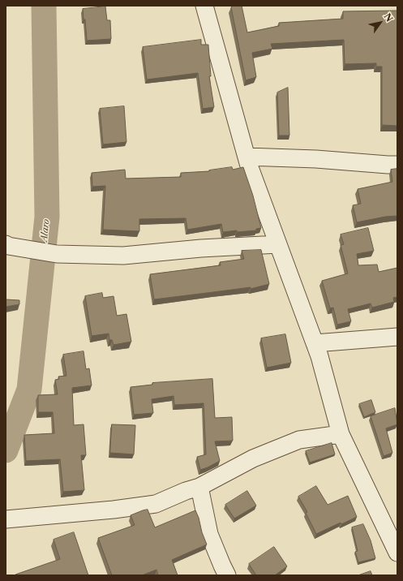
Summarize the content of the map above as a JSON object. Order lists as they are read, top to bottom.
{
  "water": ["Alaro"],
  "north": "top right"
}
